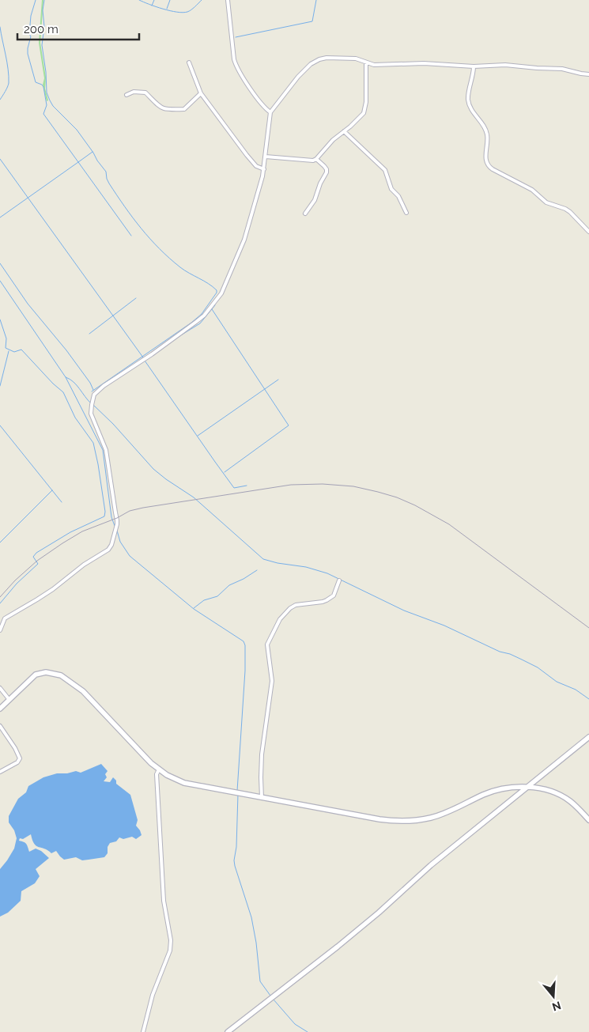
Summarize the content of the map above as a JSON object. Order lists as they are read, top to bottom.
{
  "scale_bar": "200 m",
  "north": "bottom"
}
